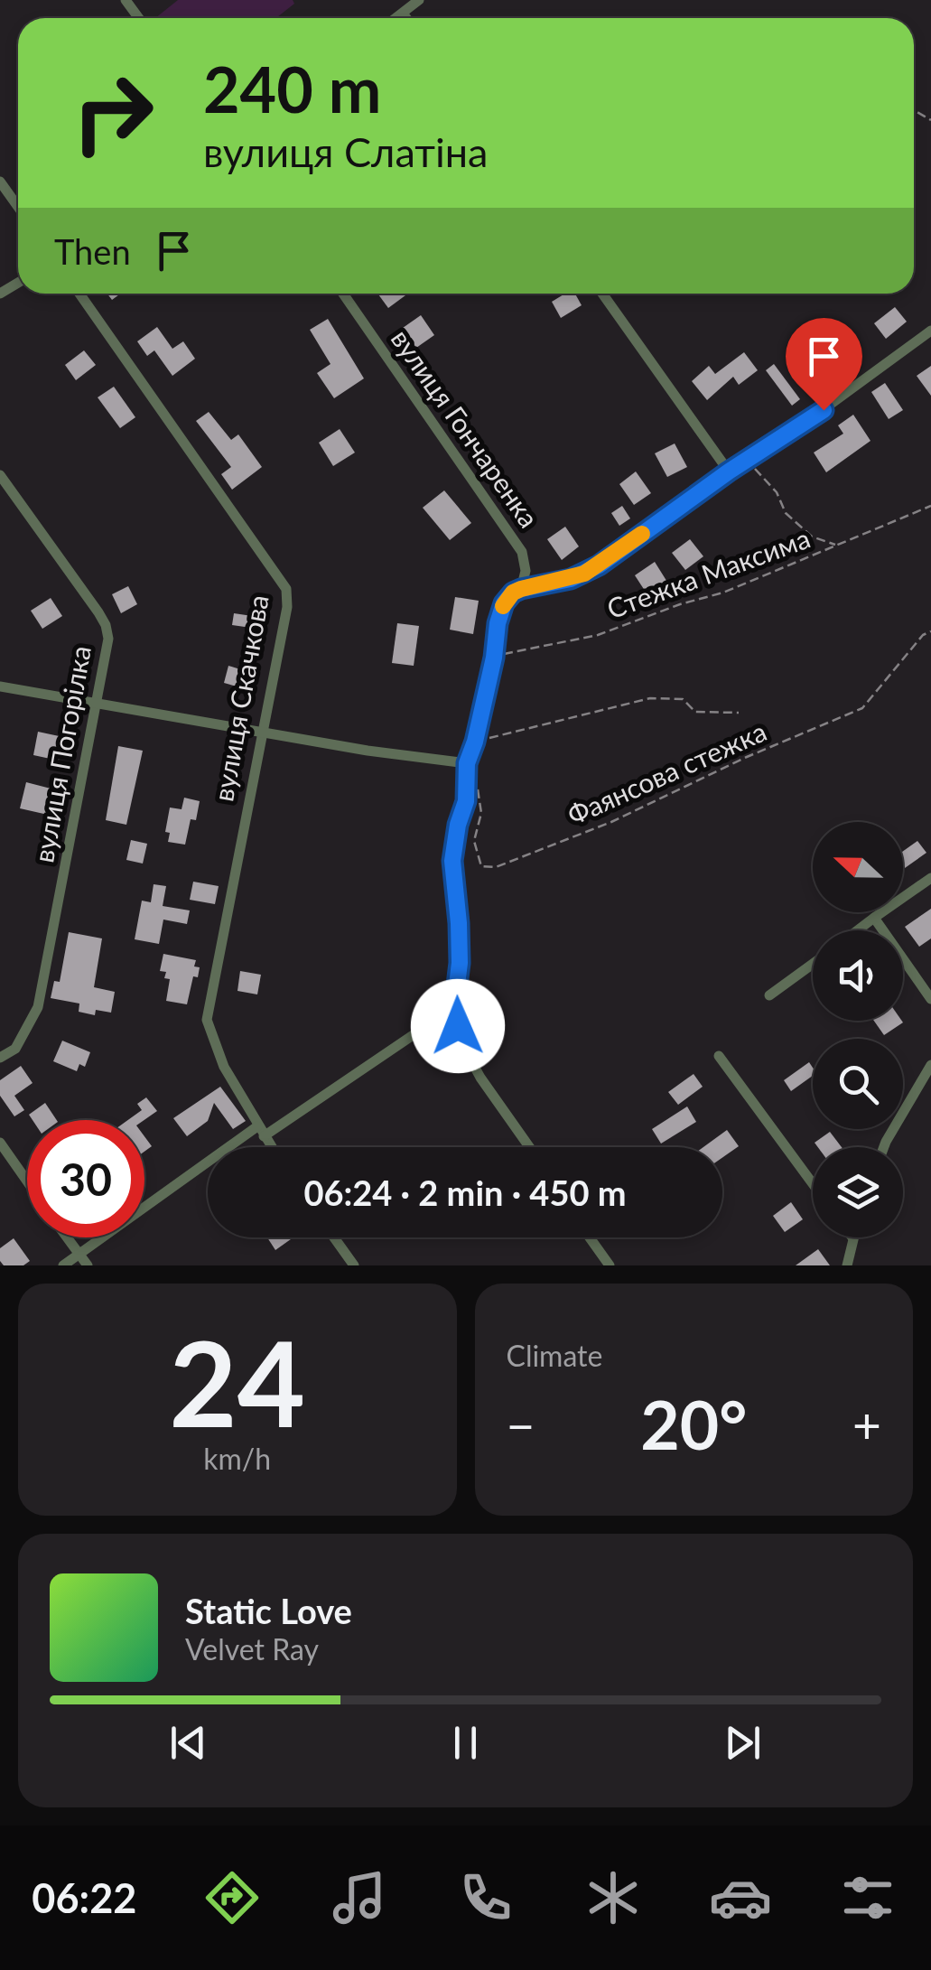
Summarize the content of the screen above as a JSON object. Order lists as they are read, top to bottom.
{
  "streets": {
    "street": ["вулиця Гончаренка", "вулиця Скачкова", "вулиця Погорілка"],
    "path": ["Стежка Максима", "Фаянсова стежка"]
  },
  "north": "left",
  "page": {
    "turn": ["240 m", "вулиця Слатіна"],
    "then": "Then",
    "limit": "30",
    "trip": "06:24 · 2 min · 450 m",
    "tile": [
      ["24", "km/h"],
      "Climate"
    ],
    "heat": ["−", "20°", "+"],
    "song": ["Static Love", "Velvet Ray"],
    "tabs": "06:22"
  }
}
